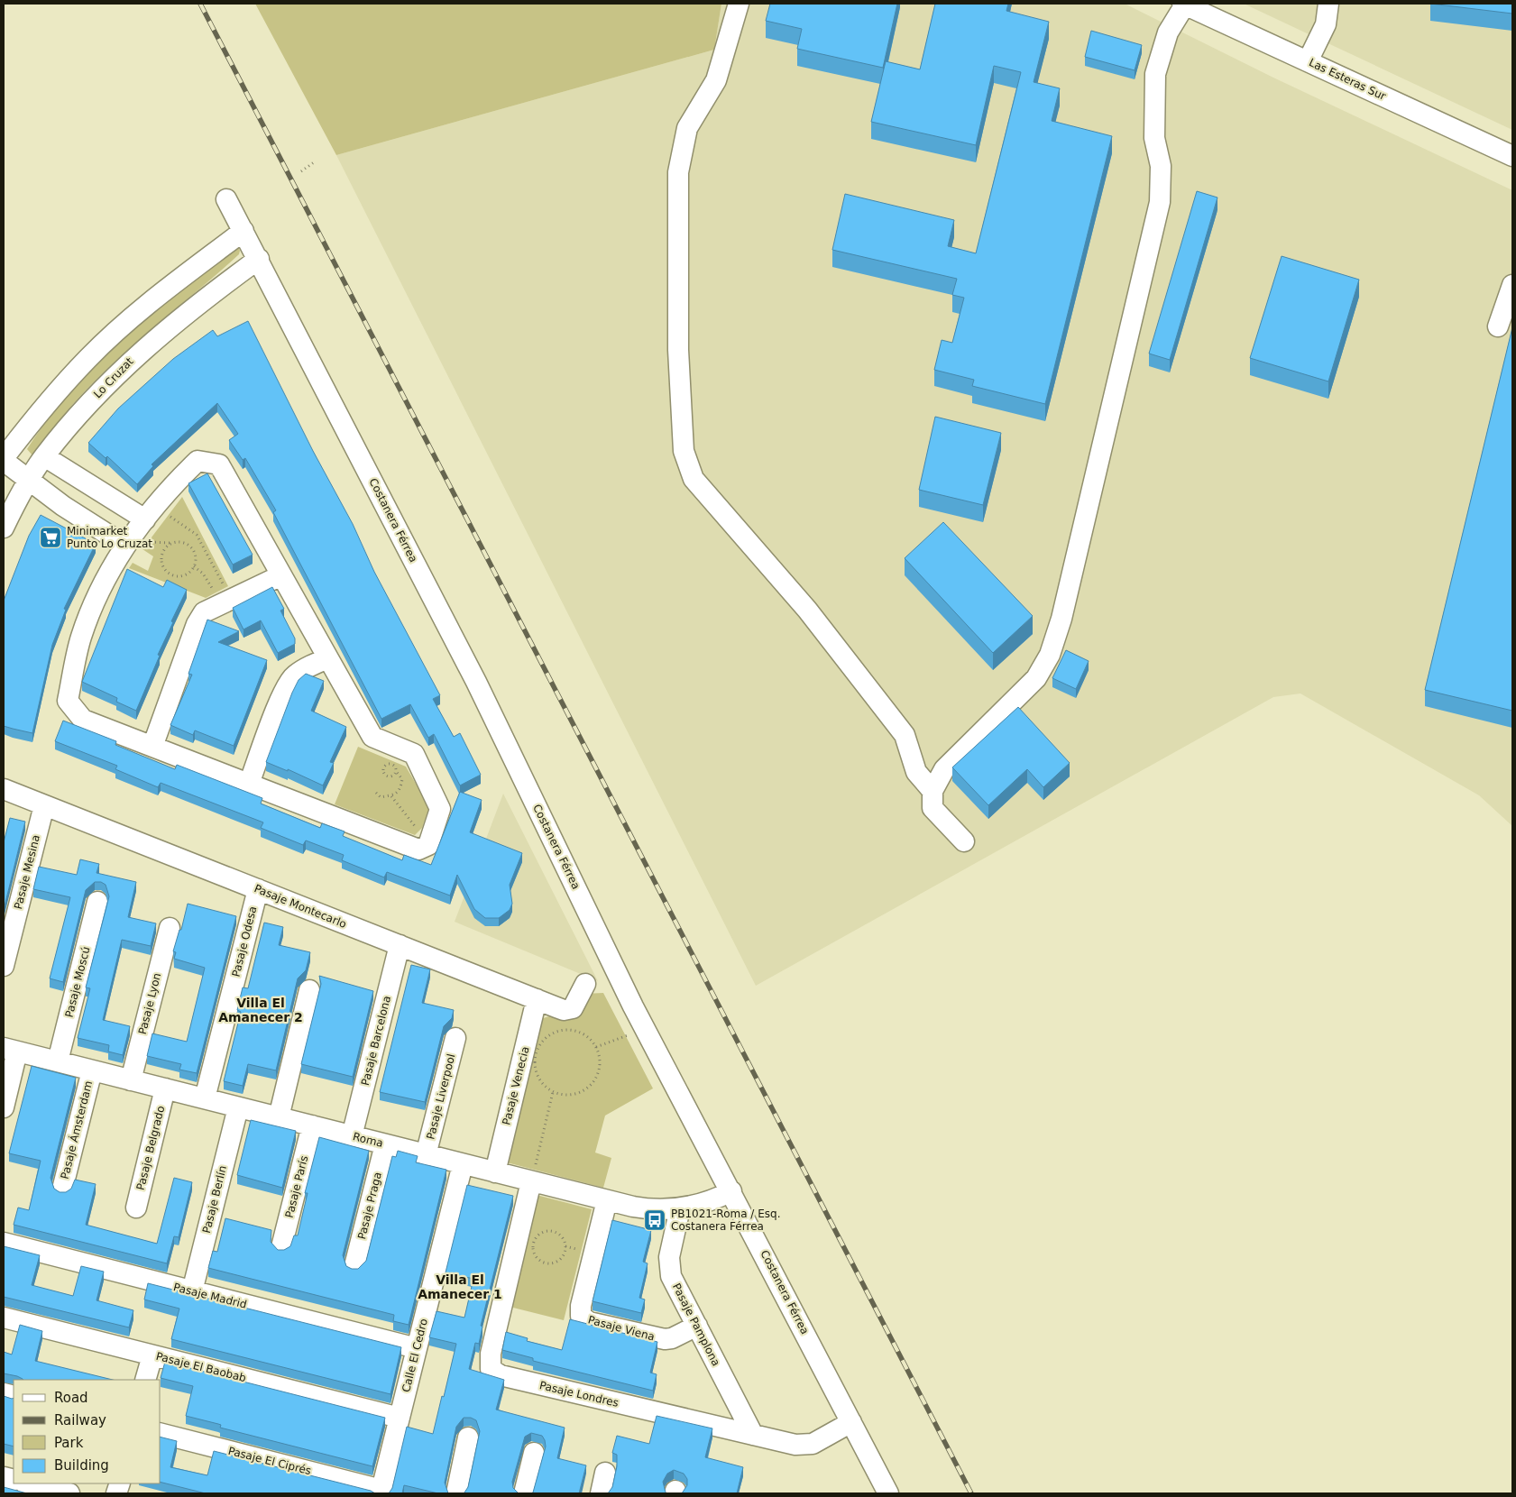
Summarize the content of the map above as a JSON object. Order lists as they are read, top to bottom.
{
  "streets": {
    "street": [
      "Las Esteras Sur",
      "Lo Cruzat",
      "Costanera Férrea",
      "Pasaje Mesina",
      "Pasaje Montecarlo",
      "Pasaje Odesa",
      "Pasaje Moscú",
      "Pasaje Lyon",
      "Pasaje Barcelona",
      "Pasaje Venecia",
      "Pasaje Liverpool",
      "Pasaje Ámsterdam",
      "Roma",
      "Pasaje Belgrado",
      "Pasaje París",
      "Pasaje Berlín",
      "Pasaje Praga",
      "Pasaje Madrid",
      "Pasaje Pamplona",
      "Pasaje Viena",
      "Calle El Cedro",
      "Pasaje El Baobab",
      "Pasaje Londres",
      "Pasaje El Ciprés"
    ]
  },
  "crossings": [
    ["Lo Cruzat", "Costanera Férrea"],
    ["Costanera Férrea", "Roma"],
    ["Costanera Férrea", "Pasaje Londres"],
    ["Pasaje Mesina", "Pasaje Montecarlo"],
    ["Pasaje Montecarlo", "Pasaje Odesa"],
    ["Pasaje Montecarlo", "Pasaje Barcelona"],
    ["Pasaje Montecarlo", "Pasaje Venecia"],
    ["Pasaje Odesa", "Roma"],
    ["Pasaje Moscú", "Roma"],
    ["Pasaje Lyon", "Roma"],
    ["Pasaje Barcelona", "Roma"],
    ["Pasaje Venecia", "Roma"],
    ["Pasaje Liverpool", "Roma"],
    ["Pasaje Ámsterdam", "Roma"],
    ["Roma", "Pasaje Belgrado"],
    ["Roma", "Pasaje París"],
    ["Roma", "Pasaje Berlín"],
    ["Roma", "Pasaje Praga"],
    ["Roma", "Pasaje Pamplona"],
    ["Roma", "Pasaje Viena"],
    ["Roma", "Calle El Cedro"],
    ["Roma", "Pasaje Londres"],
    ["Pasaje Berlín", "Pasaje Madrid"],
    ["Pasaje Madrid", "Calle El Cedro"],
    ["Pasaje Pamplona", "Pasaje Viena"],
    ["Pasaje Pamplona", "Pasaje Londres"],
    ["Calle El Cedro", "Pasaje El Baobab"],
    ["Calle El Cedro", "Pasaje El Ciprés"]
  ],
  "districts": ["Villa El Amanecer 2", "Villa El Amanecer 1"],
  "places": {
    "supermarket": ["Minimarket Punto Lo Cruzat"],
    "bus stop": ["PB1021-Roma / Esq. Costanera Férrea"]
  },
  "legend": [
    "Road",
    "Railway",
    "Park",
    "Building"
  ]
}
